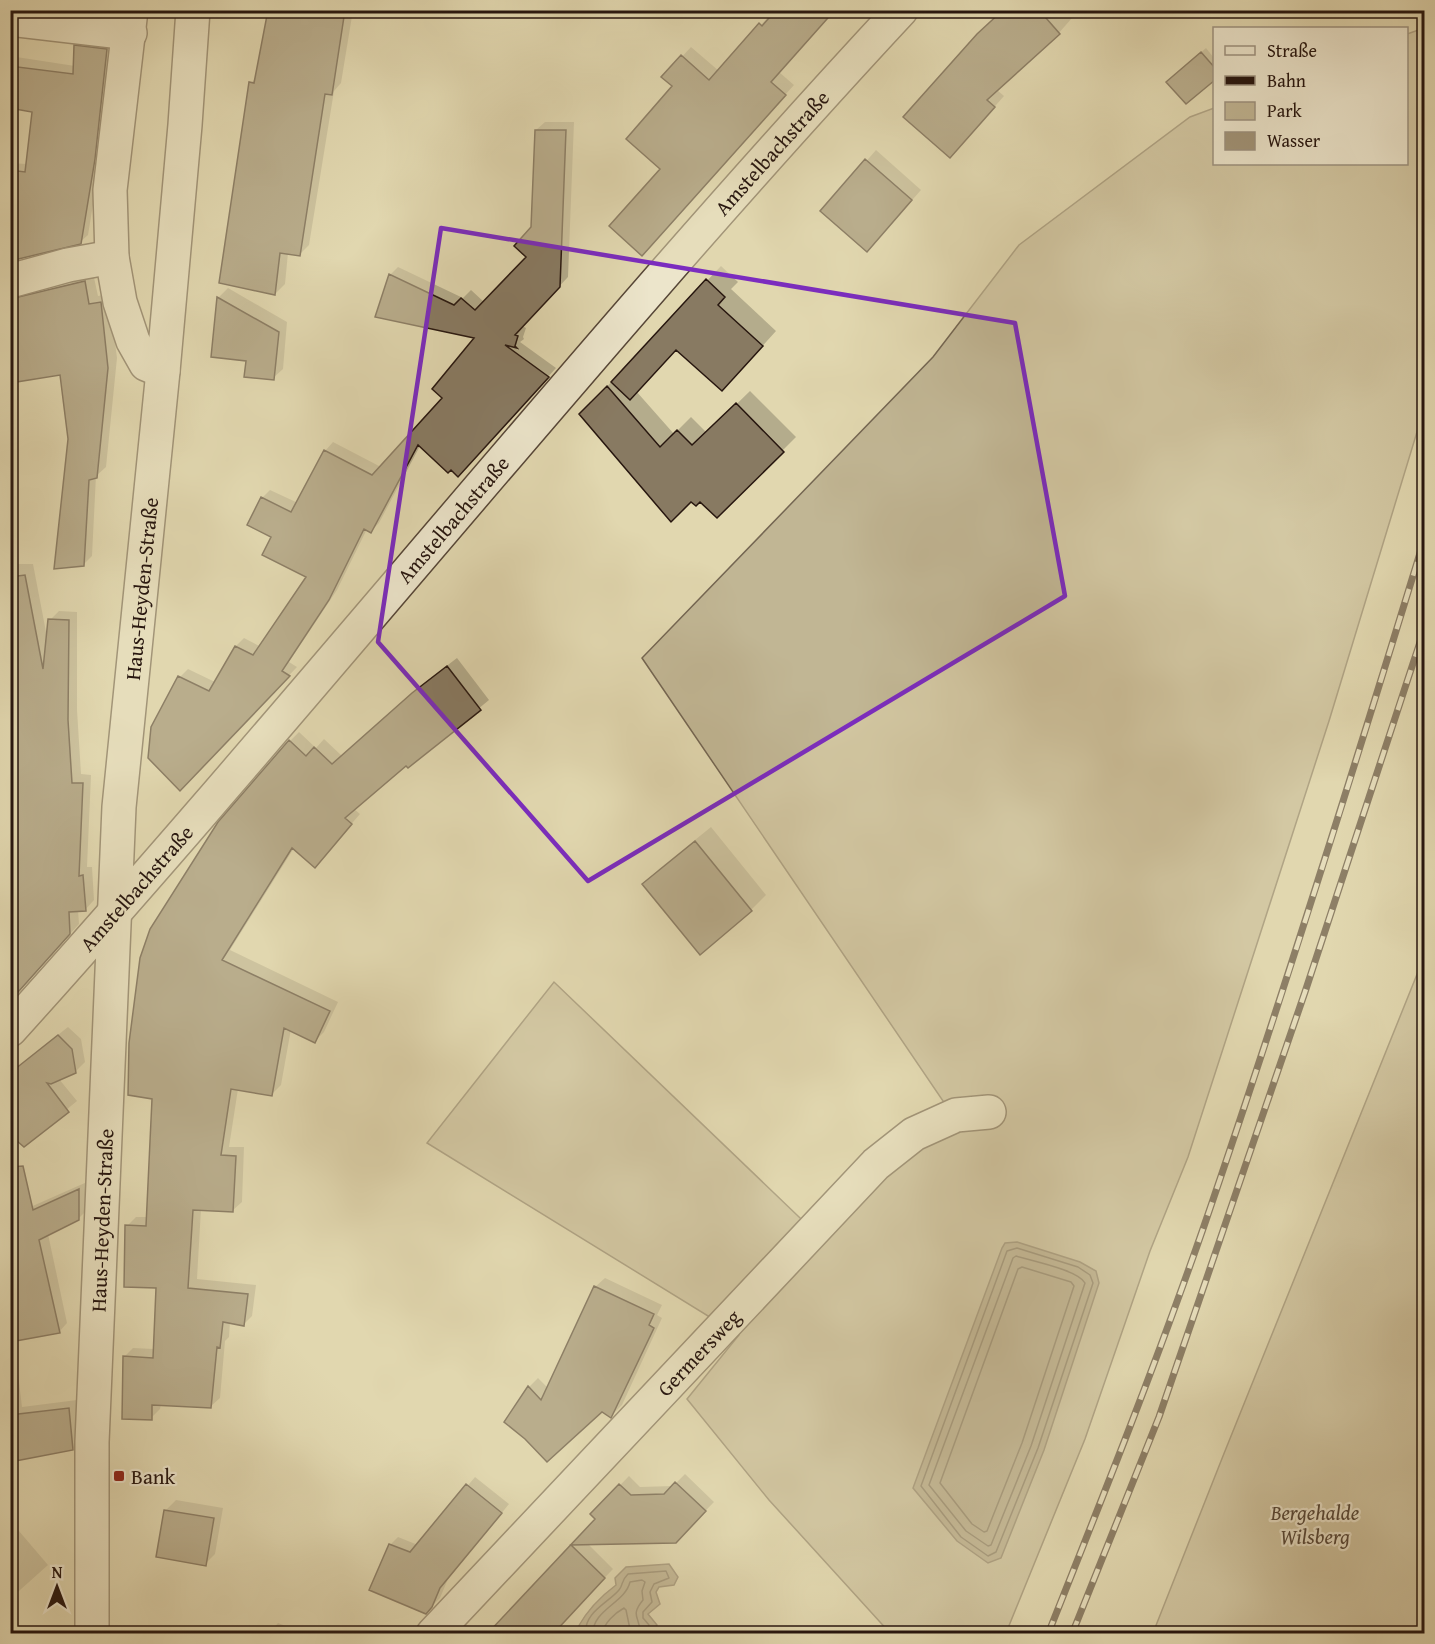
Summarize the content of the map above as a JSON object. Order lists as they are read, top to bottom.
{
  "streets": {
    "street": ["Amstelbachstraße", "Haus-Heyden-Straße", "Germersweg"]
  },
  "crossings": [
    ["Amstelbachstraße", "Haus-Heyden-Straße"]
  ],
  "parks": ["Bergehalde Wilsberg"],
  "places": {
    "transit": ["Bank"]
  },
  "legend": [
    "Straße",
    "Bahn",
    "Park",
    "Wasser"
  ],
  "north": "top"
}
